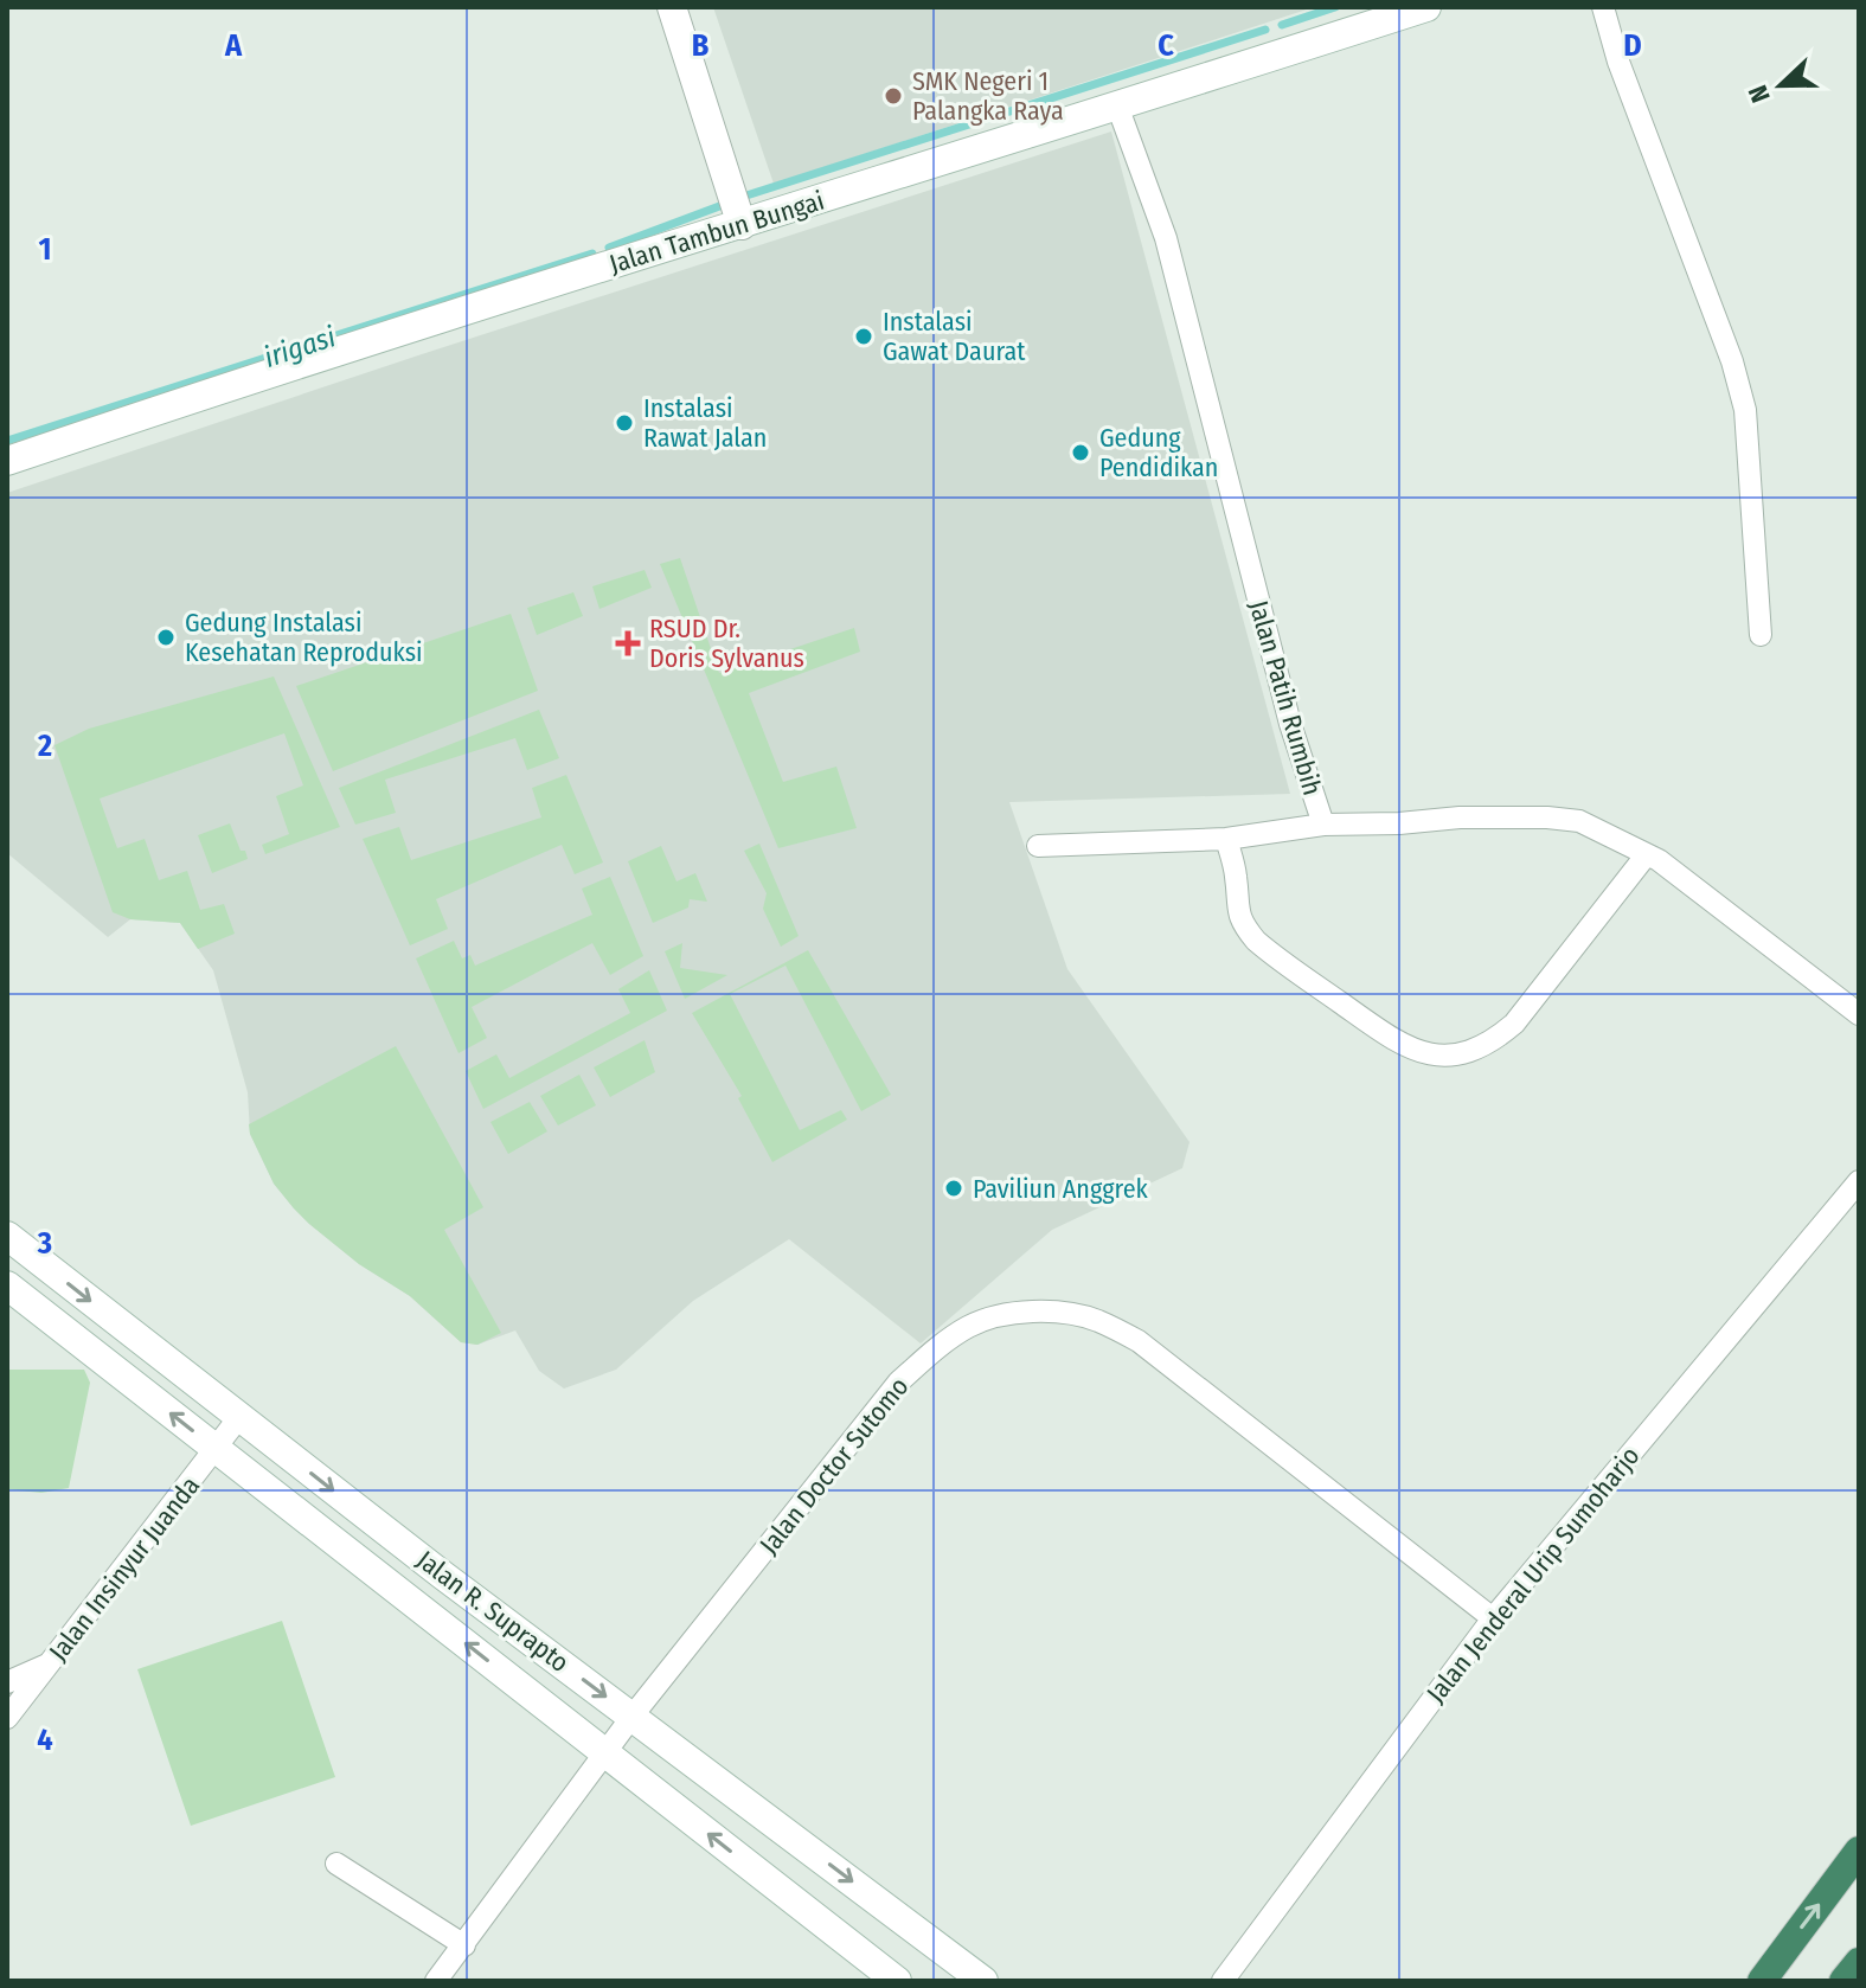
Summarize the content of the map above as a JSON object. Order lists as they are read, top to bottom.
{
  "streets": {
    "main road": ["Jalan Tambun Bungai", "Jalan R. Suprapto"],
    "street": [
      "Jalan Patih Rumbih",
      "Jalan Doctor Sutomo",
      "Jalan Insinyur Juanda",
      "Jalan Jenderal Urip Sumoharjo"
    ]
  },
  "crossings": [
    ["Jalan Tambun Bungai", "Jalan Patih Rumbih"],
    ["Jalan Doctor Sutomo", "Jalan Jenderal Urip Sumoharjo"],
    ["Jalan Doctor Sutomo", "Jalan R. Suprapto"],
    ["Jalan Insinyur Juanda", "Jalan R. Suprapto"]
  ],
  "water": ["irigasi"],
  "places": {
    "other": [
      "SMK Negeri 1 Palangka Raya",
      "Instalasi Gawat Daurat",
      "Instalasi Rawat Jalan",
      "Gedung Pendidikan",
      "Gedung Instalasi Kesehatan Reproduksi",
      "Paviliun Anggrek"
    ],
    "health": ["RSUD Dr. Doris Sylvanus"]
  },
  "north": "left",
  "grid": {
    "columns": [
      "A",
      "B",
      "C",
      "D"
    ],
    "rows": [
      "1",
      "2",
      "3",
      "4"
    ]
  }
}
